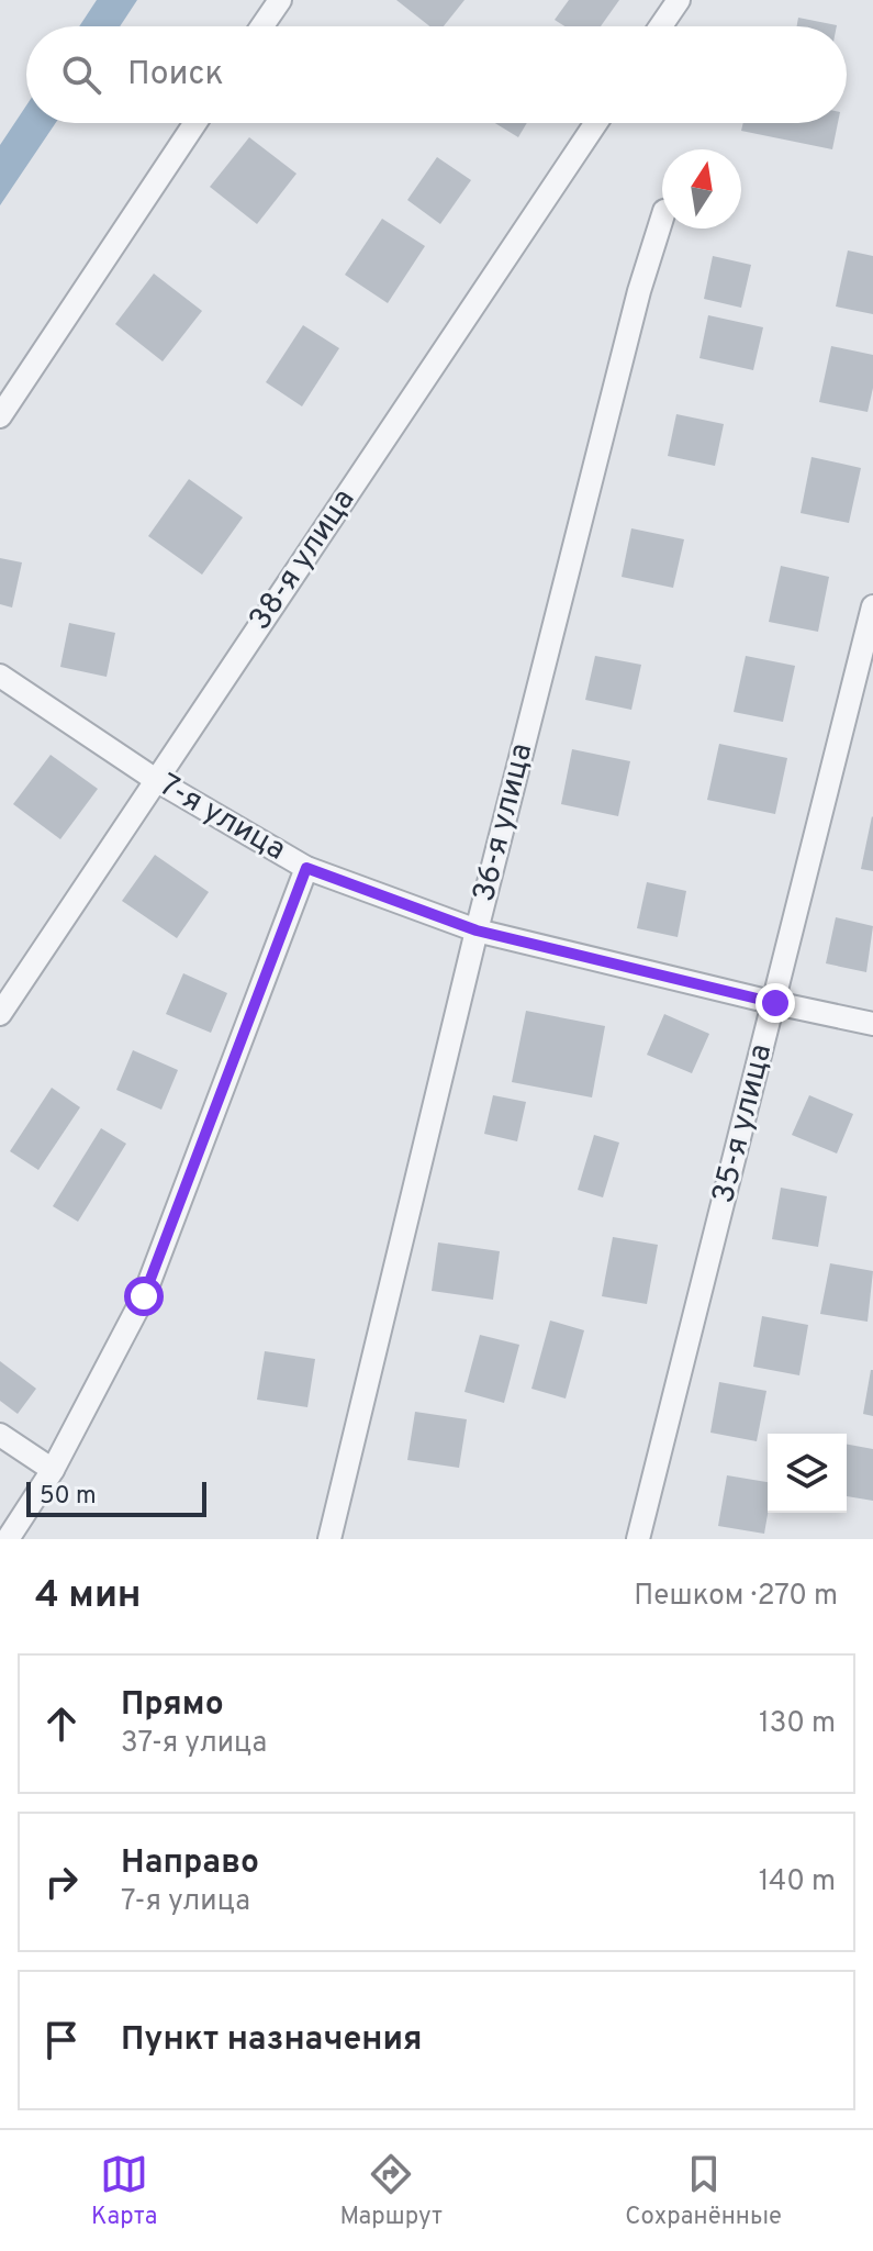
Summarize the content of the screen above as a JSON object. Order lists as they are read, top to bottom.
{
  "streets": {
    "street": [
      "38-я улица",
      "7-я улица",
      "36-я улица",
      "35-я улица"
    ]
  },
  "crossings": [
    ["38-я улица", "7-я улица"],
    ["7-я улица", "36-я улица"],
    ["7-я улица", "35-я улица"]
  ],
  "scale_bar": "50 m",
  "north": "top",
  "page": {
    "search": "Поиск",
    "scale": "50 m",
    "heading": ["4 мин", "Пешком · 270 m"],
    "list": [
      ["Прямо", "37-я улица", "130 m"],
      ["Направо", "7-я улица", "140 m"],
      "Пункт назначения"
    ],
    "nav": ["Карта", "Маршрут", "Сохранённые"]
  }
}
